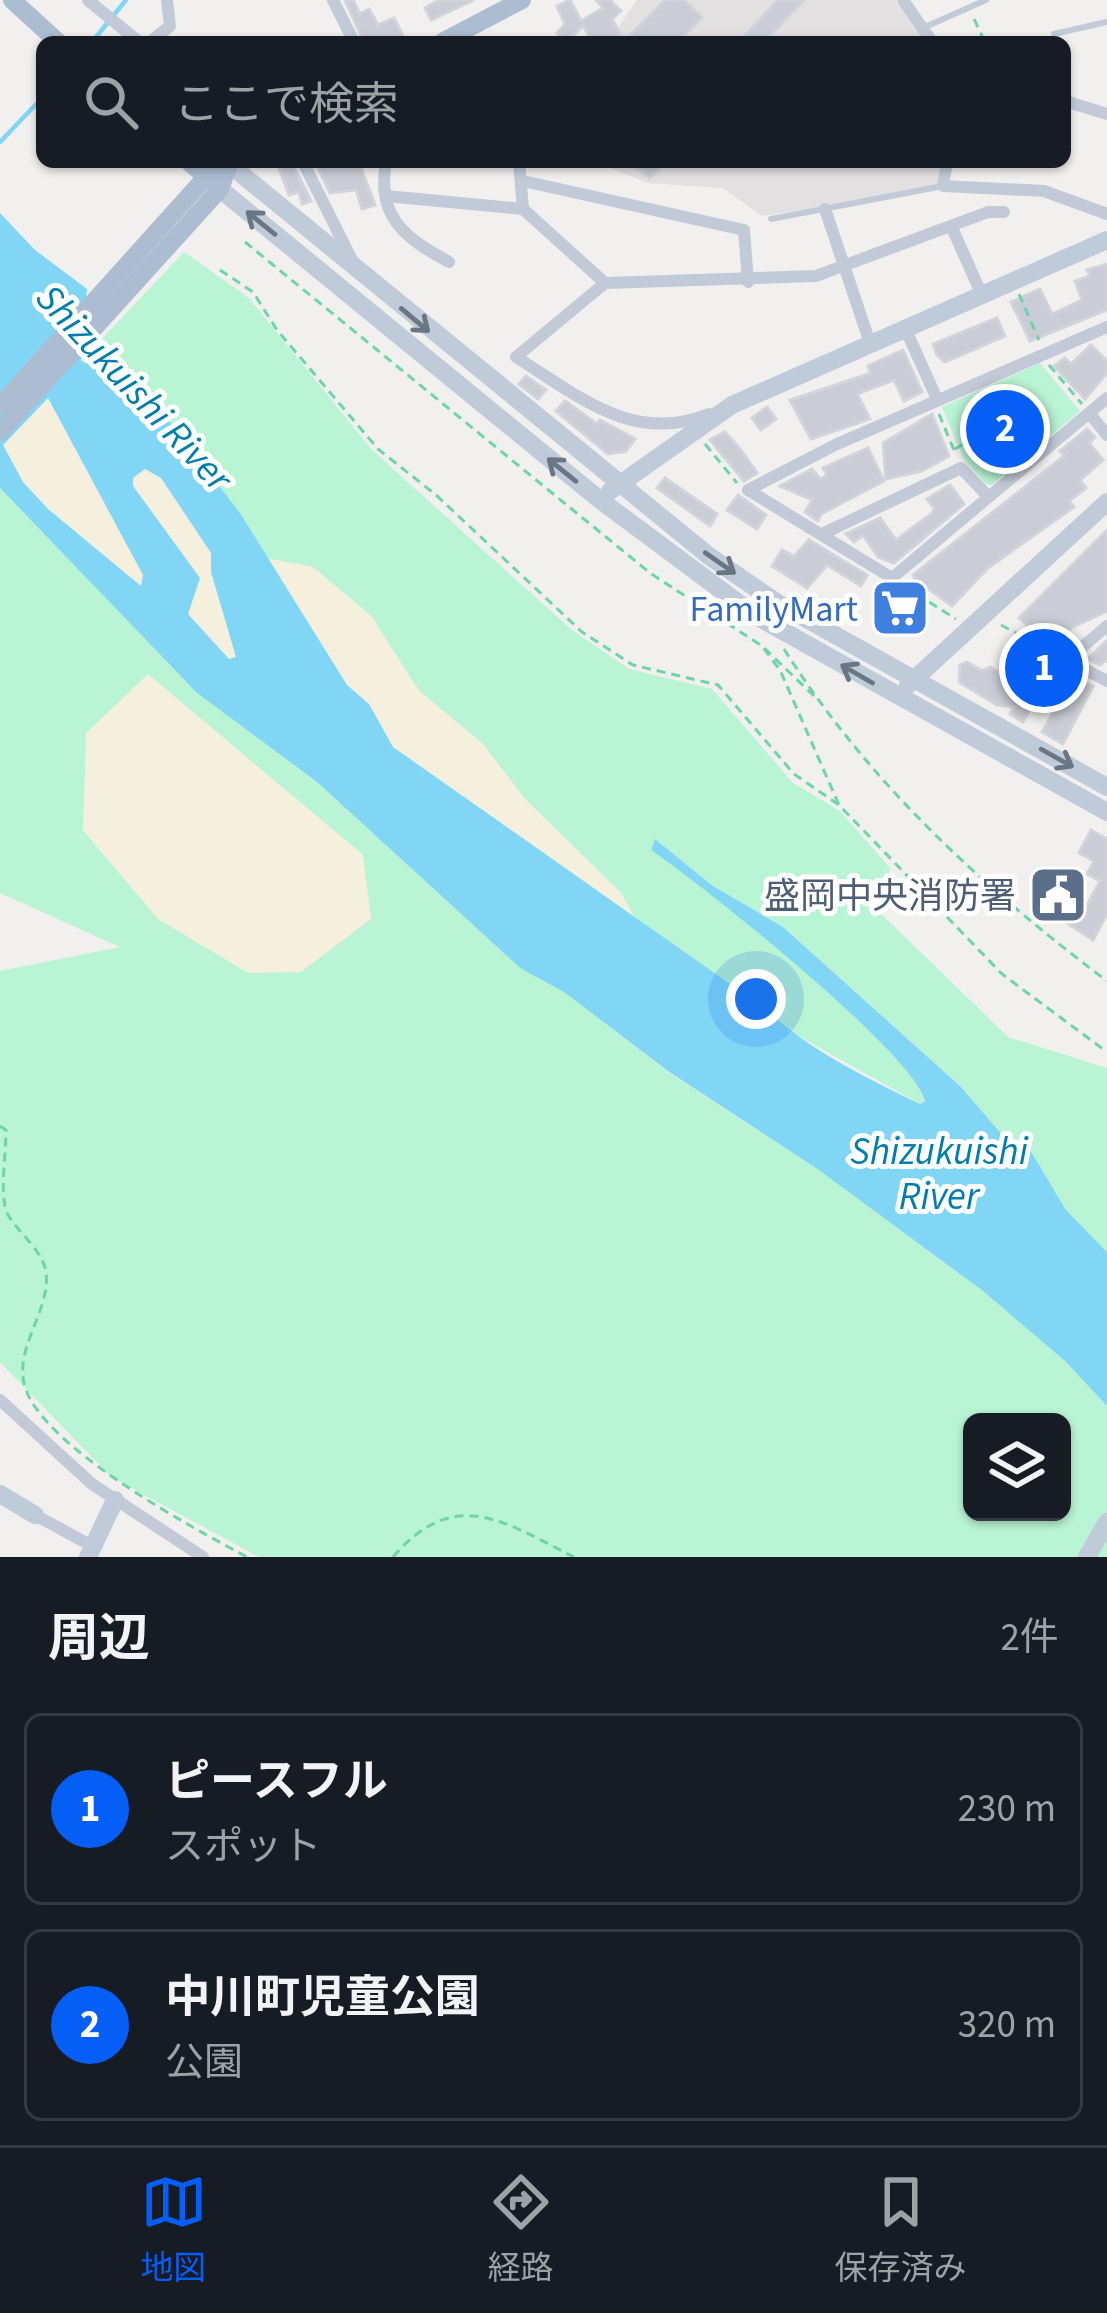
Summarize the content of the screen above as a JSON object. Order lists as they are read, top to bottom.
{
  "water": ["Shizukuishi River"],
  "places": {
    "supermarket": ["FamilyMart"],
    "public building": ["盛岡中央消防署"]
  },
  "page": {
    "search": "ここで検索",
    "pins": ["2", "1"],
    "heading": ["周辺", "2件"],
    "list": [
      {
        "mark": "1",
        "name": "ピースフル",
        "note": "スポット",
        "value": "230 m"
      },
      {
        "mark": "2",
        "name": "中川町児童公園",
        "note": "公園",
        "value": "320 m"
      }
    ],
    "nav": ["地図", "経路", "保存済み"]
  }
}
